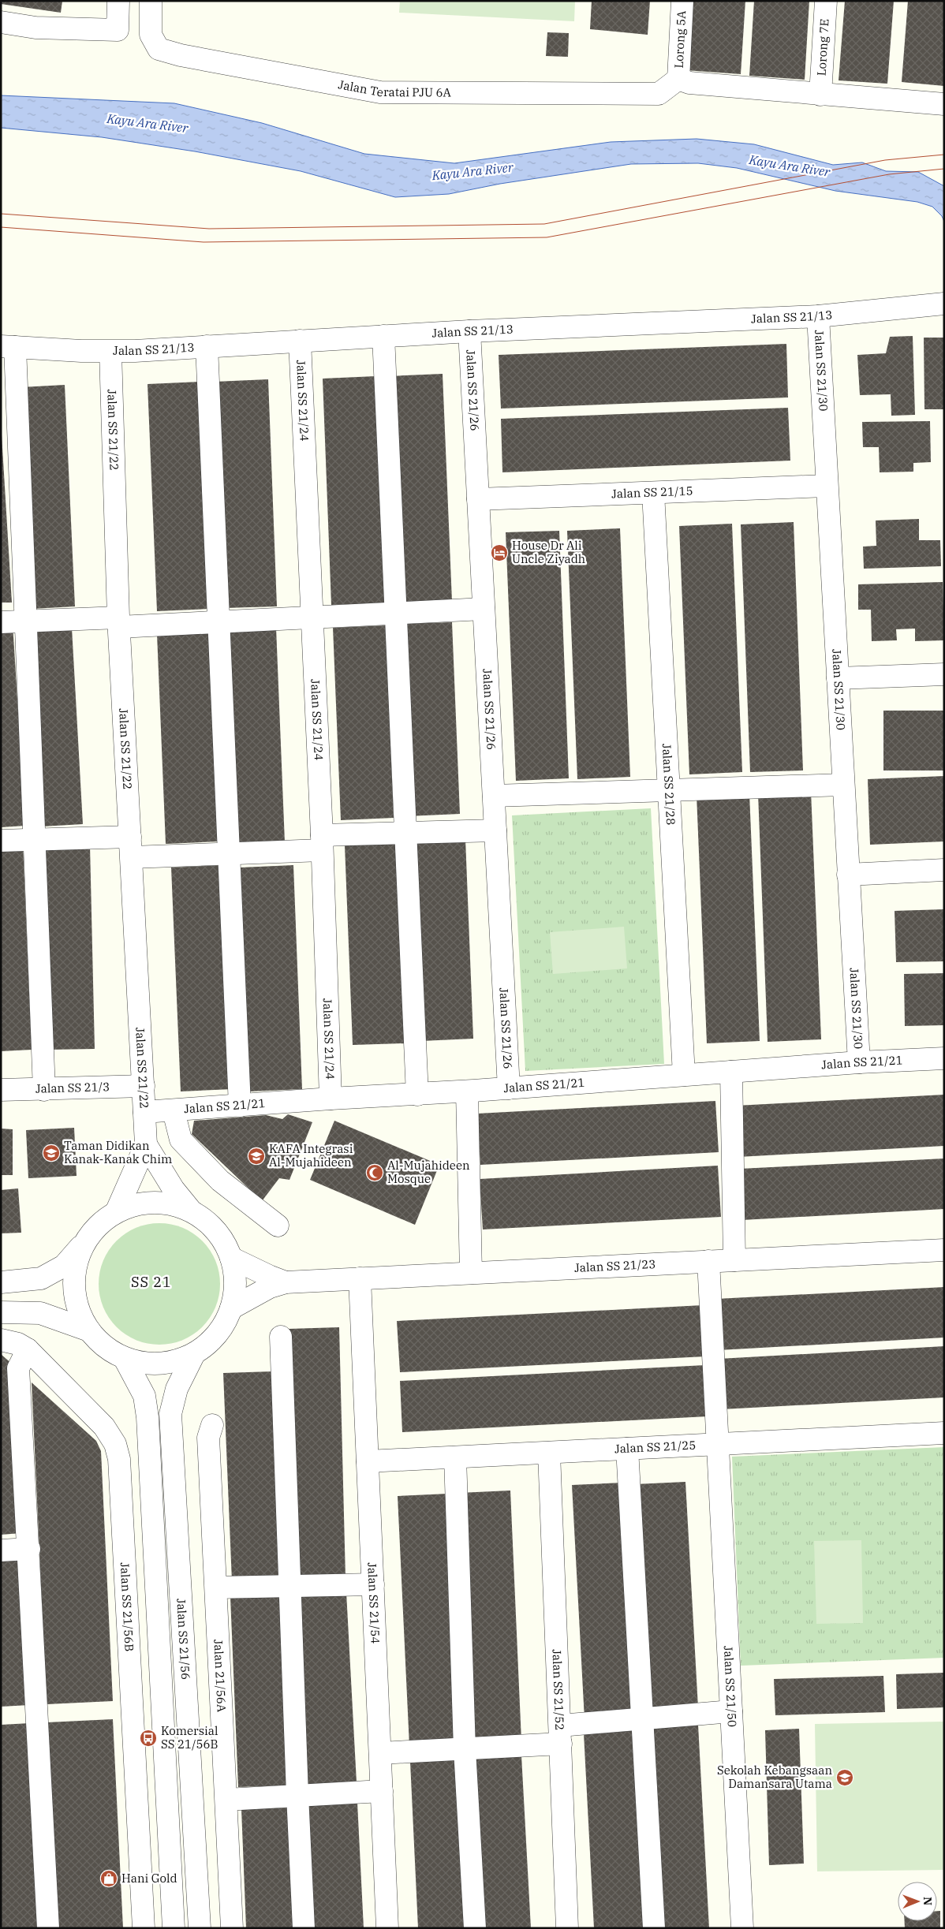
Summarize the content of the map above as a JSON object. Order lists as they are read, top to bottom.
{
  "streets": {
    "street": [
      "Lorong 5A",
      "Lorong 7E",
      "Jalan Teratai PJU 6A",
      "Jalan SS 21/13",
      "Jalan SS 21/30",
      "Jalan SS 21/26",
      "Jalan SS 21/24",
      "Jalan SS 21/22",
      "Jalan SS 21/15",
      "Jalan SS 21/28",
      "Jalan SS 21/21",
      "Jalan SS 21/3",
      "Jalan SS 21/23",
      "Jalan SS 21/25",
      "Jalan SS 21/54",
      "Jalan SS 21/56B",
      "Jalan SS 21/56",
      "Jalan 21/56A",
      "Jalan SS 21/50",
      "Jalan SS 21/52"
    ]
  },
  "crossings": [
    ["Lorong 5A", "Jalan Teratai PJU 6A"],
    ["Jalan SS 21/13", "Jalan SS 21/30"],
    ["Jalan SS 21/13", "Jalan SS 21/26"],
    ["Jalan SS 21/13", "Jalan SS 21/24"],
    ["Jalan SS 21/13", "Jalan SS 21/22"],
    ["Jalan SS 21/30", "Jalan SS 21/15"],
    ["Jalan SS 21/30", "Jalan SS 21/21"],
    ["Jalan SS 21/26", "Jalan SS 21/15"],
    ["Jalan SS 21/26", "Jalan SS 21/21"],
    ["Jalan SS 21/24", "Jalan SS 21/21"],
    ["Jalan SS 21/22", "Jalan SS 21/21"],
    ["Jalan SS 21/22", "Jalan SS 21/3"],
    ["Jalan SS 21/15", "Jalan SS 21/28"],
    ["Jalan SS 21/28", "Jalan SS 21/21"],
    ["Jalan SS 21/23", "Jalan SS 21/54"],
    ["Jalan SS 21/23", "Jalan SS 21/50"],
    ["Jalan SS 21/25", "Jalan SS 21/54"],
    ["Jalan SS 21/25", "Jalan SS 21/50"],
    ["Jalan SS 21/25", "Jalan SS 21/52"]
  ],
  "districts": ["SS 21"],
  "water": ["Kayu Ara River"],
  "places": {
    "hotel": ["House Dr Ali Uncle Ziyadh"],
    "school or university": ["Taman Didikan Kanak-Kanak Chim", "KAFA Integrasi Al-Mujahideen", "Sekolah Kebangsaan Damansara Utama"],
    "mosque": ["Al-Mujahideen Mosque"],
    "bus stop": ["Komersial SS 21/56B"],
    "shop": ["Hani Gold"]
  },
  "north": "right"
}
